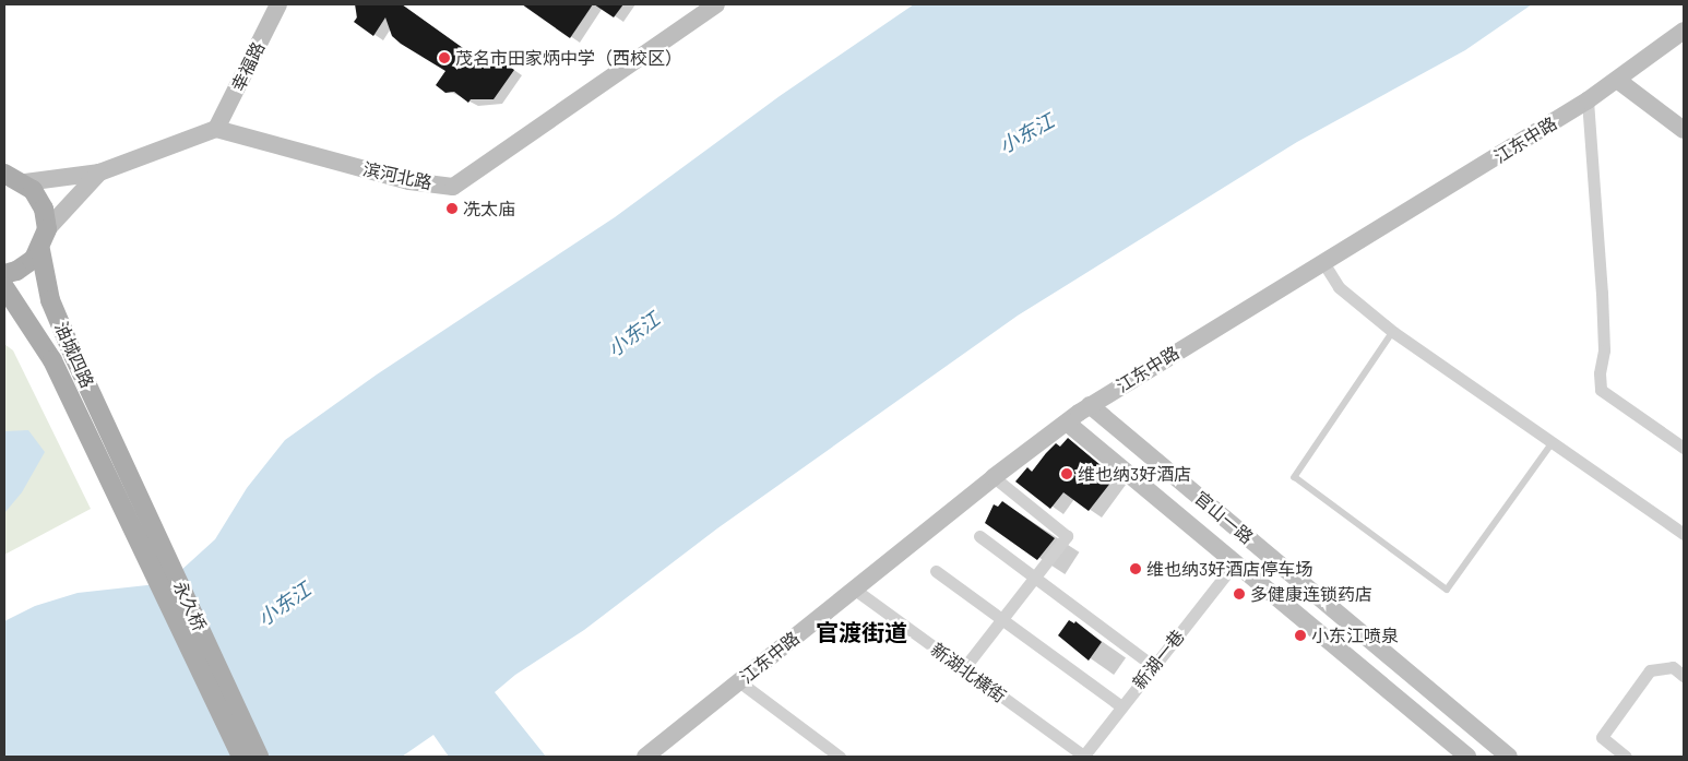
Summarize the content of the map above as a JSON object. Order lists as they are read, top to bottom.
{
  "streets": {
    "main road": ["油城四路", "永久桥"],
    "street": [
      "幸福路",
      "江东中路",
      "滨河北路",
      "官山一路",
      "新湖一巷",
      "新湖北横街"
    ]
  },
  "crossings": [
    ["幸福路", "滨河北路"],
    ["江东中路", "官山一路"],
    ["江东中路", "新湖北横街"],
    ["油城四路", "永久桥"],
    ["官山一路", "新湖一巷"],
    ["新湖一巷", "新湖北横街"]
  ],
  "districts": ["官渡街道"],
  "water": ["小东江"],
  "places": [
    "茂名市田家炳中学（西校区）",
    "冼太庙",
    "维也纳3好酒店",
    "维也纳3好酒店停车场",
    "多健康连锁药店",
    "小东江喷泉"
  ]
}
